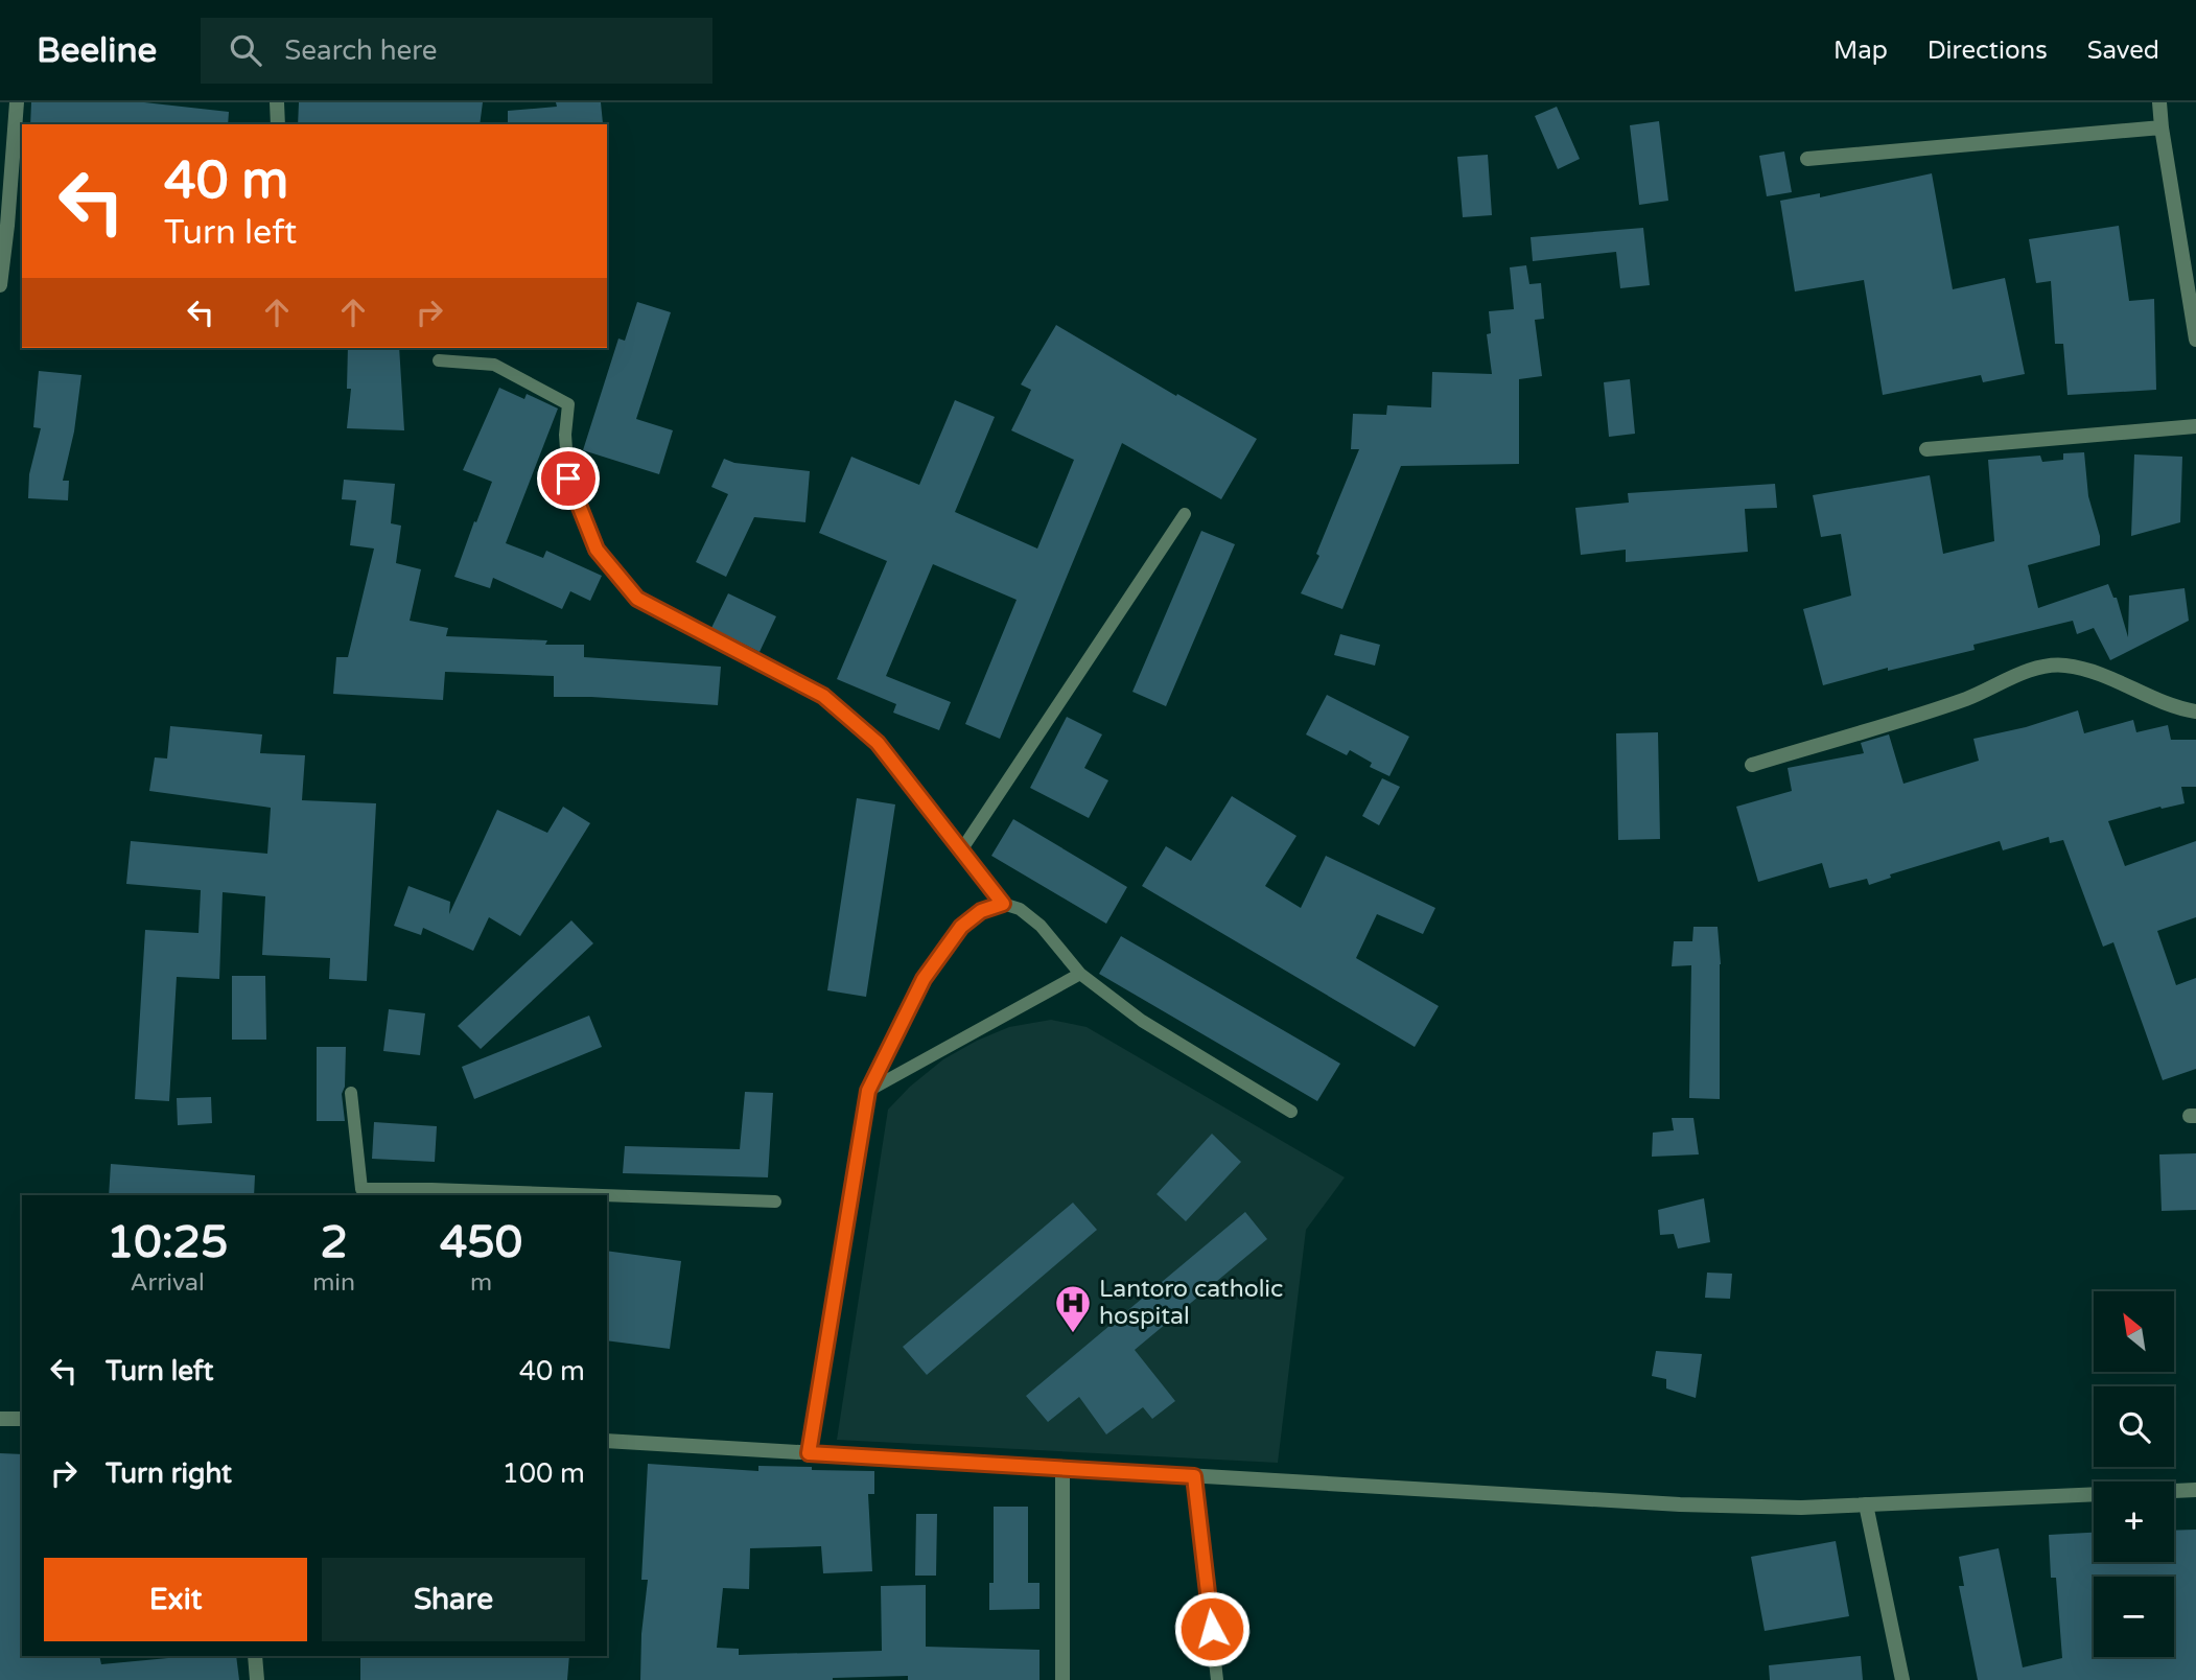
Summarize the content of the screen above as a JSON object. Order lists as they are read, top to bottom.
{
  "places": {
    "hospital": ["Lantoro catholic hospital"]
  },
  "north": "top left",
  "page": {
    "header": "Beeline",
    "search": "Search here",
    "nav": ["Map", "Directions", "Saved"],
    "turn": ["40 m", "Turn left"],
    "eta": [
      "10:25",
      "Arrival",
      "2",
      "min",
      "450",
      "m"
    ],
    "map_buttons": ["+", "−"],
    "list": [
      {
        "name": "Turn left",
        "value": "40 m"
      },
      {
        "name": "Turn right",
        "value": "100 m"
      }
    ],
    "buttons": ["Exit", "Share"]
  }
}
